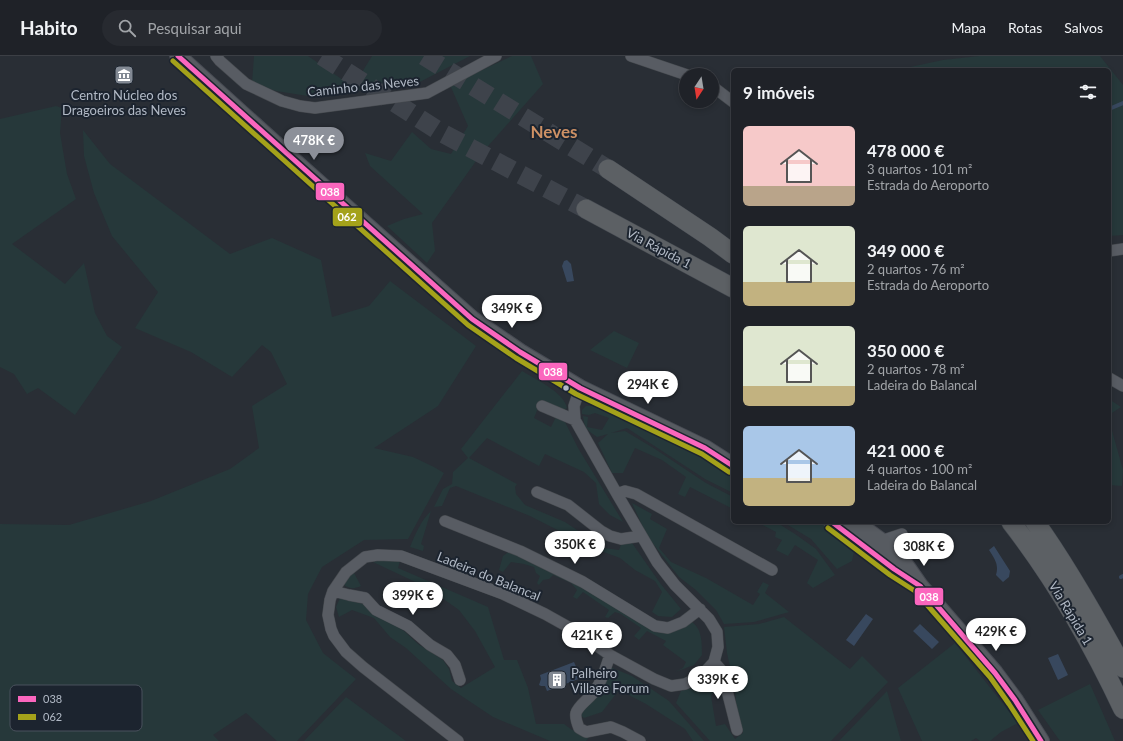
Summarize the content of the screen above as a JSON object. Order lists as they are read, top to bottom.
{
  "streets": {
    "highway": ["Via Rápida 1"],
    "street": ["Caminho das Neves", "Ladeira do Balancal"]
  },
  "districts": ["Neves"],
  "places": {
    "museum": ["Centro Núcleo dos Dragoeiros das Neves"],
    "building": ["Palheiro Village Forum"]
  },
  "lines": ["transit line 038", "transit line 062"],
  "legend": ["038", "062"],
  "north": "bottom",
  "page": {
    "header": "Habito",
    "search": "Pesquisar aqui",
    "nav": ["Mapa", "Rotas", "Salvos"],
    "heading": "9 imóveis",
    "list": [
      {
        "name": "478 000 €",
        "note": "3 quartos · 101 m² · Estrada do Aeroporto"
      },
      {
        "name": "349 000 €",
        "note": "2 quartos · 76 m² · Estrada do Aeroporto"
      },
      {
        "name": "350 000 €",
        "note": "2 quartos · 78 m² · Ladeira do Balancal"
      },
      {
        "name": "421 000 €",
        "note": "4 quartos · 100 m² · Ladeira do Balancal"
      }
    ],
    "price": [
      "478K €",
      "349K €",
      "294K €",
      "350K €",
      "308K €",
      "399K €",
      "429K €",
      "421K €",
      "339K €"
    ]
  }
}
